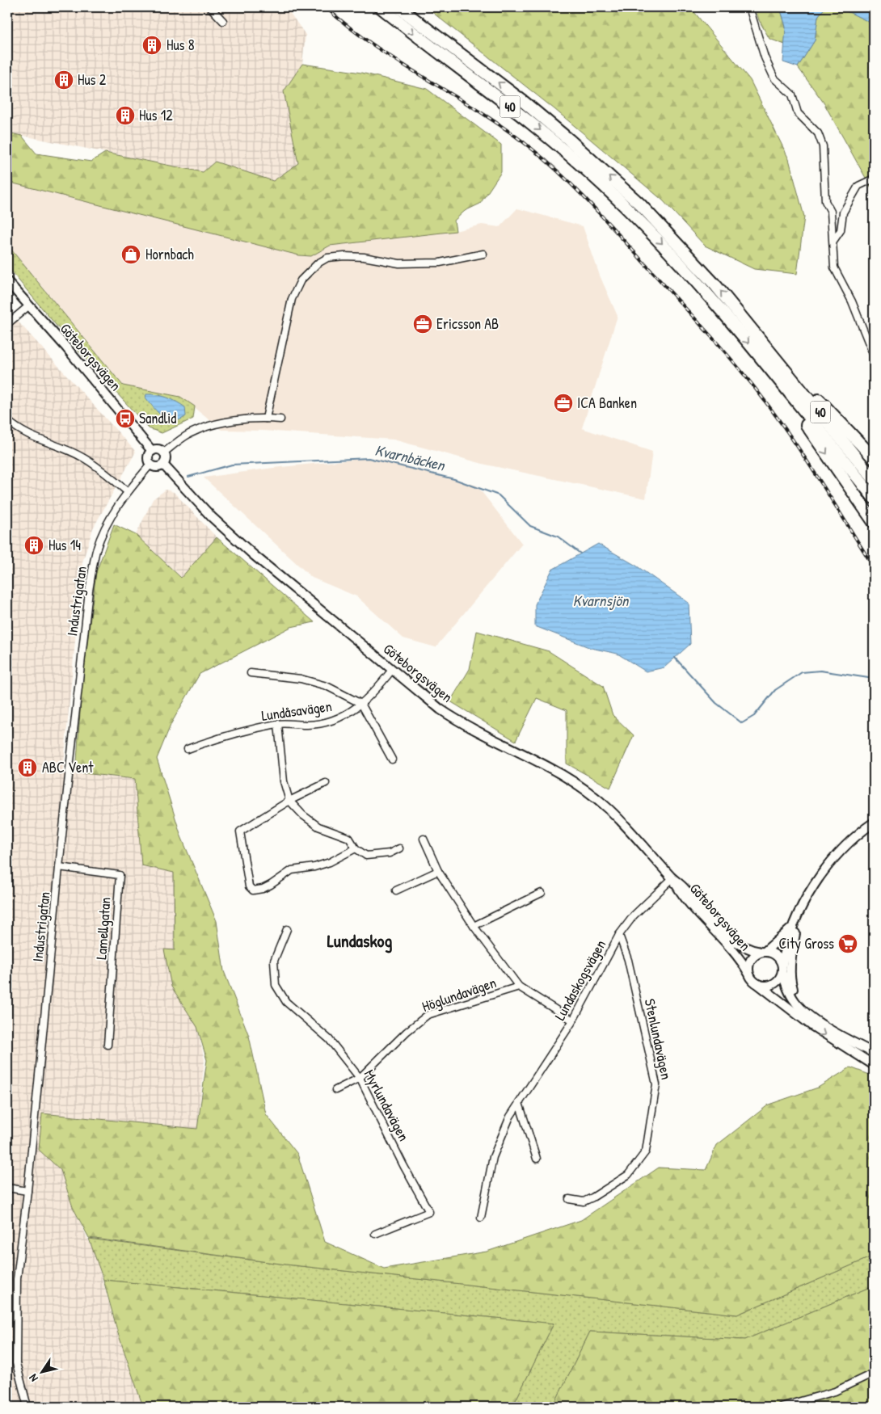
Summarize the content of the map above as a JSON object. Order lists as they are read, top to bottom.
{
  "streets": {
    "highway": ["40"],
    "street": [
      "Göteborgsvägen",
      "Industrigatan",
      "Lundåsavägen",
      "Lamellgatan",
      "Lundaskogsvägen",
      "Höglundavägen",
      "Stenlundavägen",
      "Myrlundavägen"
    ]
  },
  "crossings": [
    ["Göteborgsvägen", "Industrigatan"],
    ["Göteborgsvägen", "Lundåsavägen"],
    ["Göteborgsvägen", "Lundaskogsvägen"],
    ["Industrigatan", "Lamellgatan"],
    ["Lundaskogsvägen", "Stenlundavägen"],
    ["Höglundavägen", "Myrlundavägen"]
  ],
  "districts": ["Lundaskog"],
  "water": ["Kvarnbäcken", "Kvarnsjön"],
  "places": {
    "building": [
      "Hus 8",
      "Hus 2",
      "Hus 12",
      "Hus 14",
      "ABC Vent"
    ],
    "shop": ["Hornbach"],
    "office": ["Ericsson AB", "ICA Banken"],
    "bus stop": ["Sandlid"],
    "supermarket": ["City Gross"]
  },
  "north": "bottom left"
}
